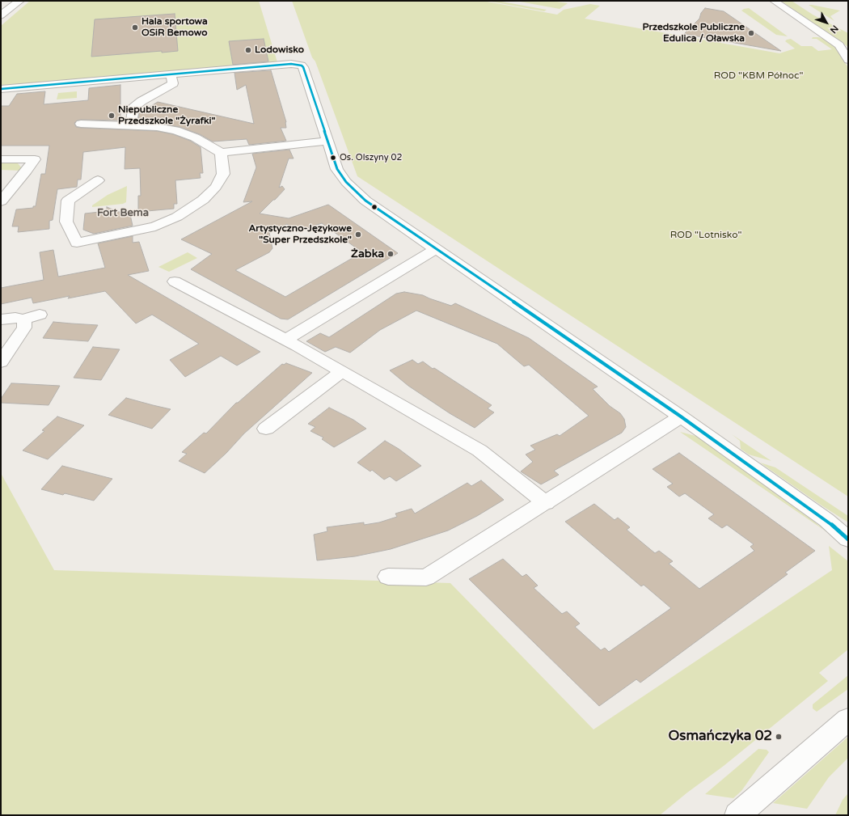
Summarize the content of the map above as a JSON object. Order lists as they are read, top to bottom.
{
  "districts": ["Fort Bema"],
  "parks": ["ROD \"KBM Północ\"", "ROD \"Lotnisko\""],
  "places": [
    "Hala sportowa OSiR Bemowo",
    "Przedszkole Publiczne Edulica / Oławska",
    "Lodowisko",
    "Niepubliczne Przedszkole \"Żyrafki\"",
    "Os. Olszyny 02",
    "Artystyczno-Językowe \"Super Przedszkole\"",
    "Żabka",
    "Osmańczyka 02"
  ],
  "north": "bottom right"
}
